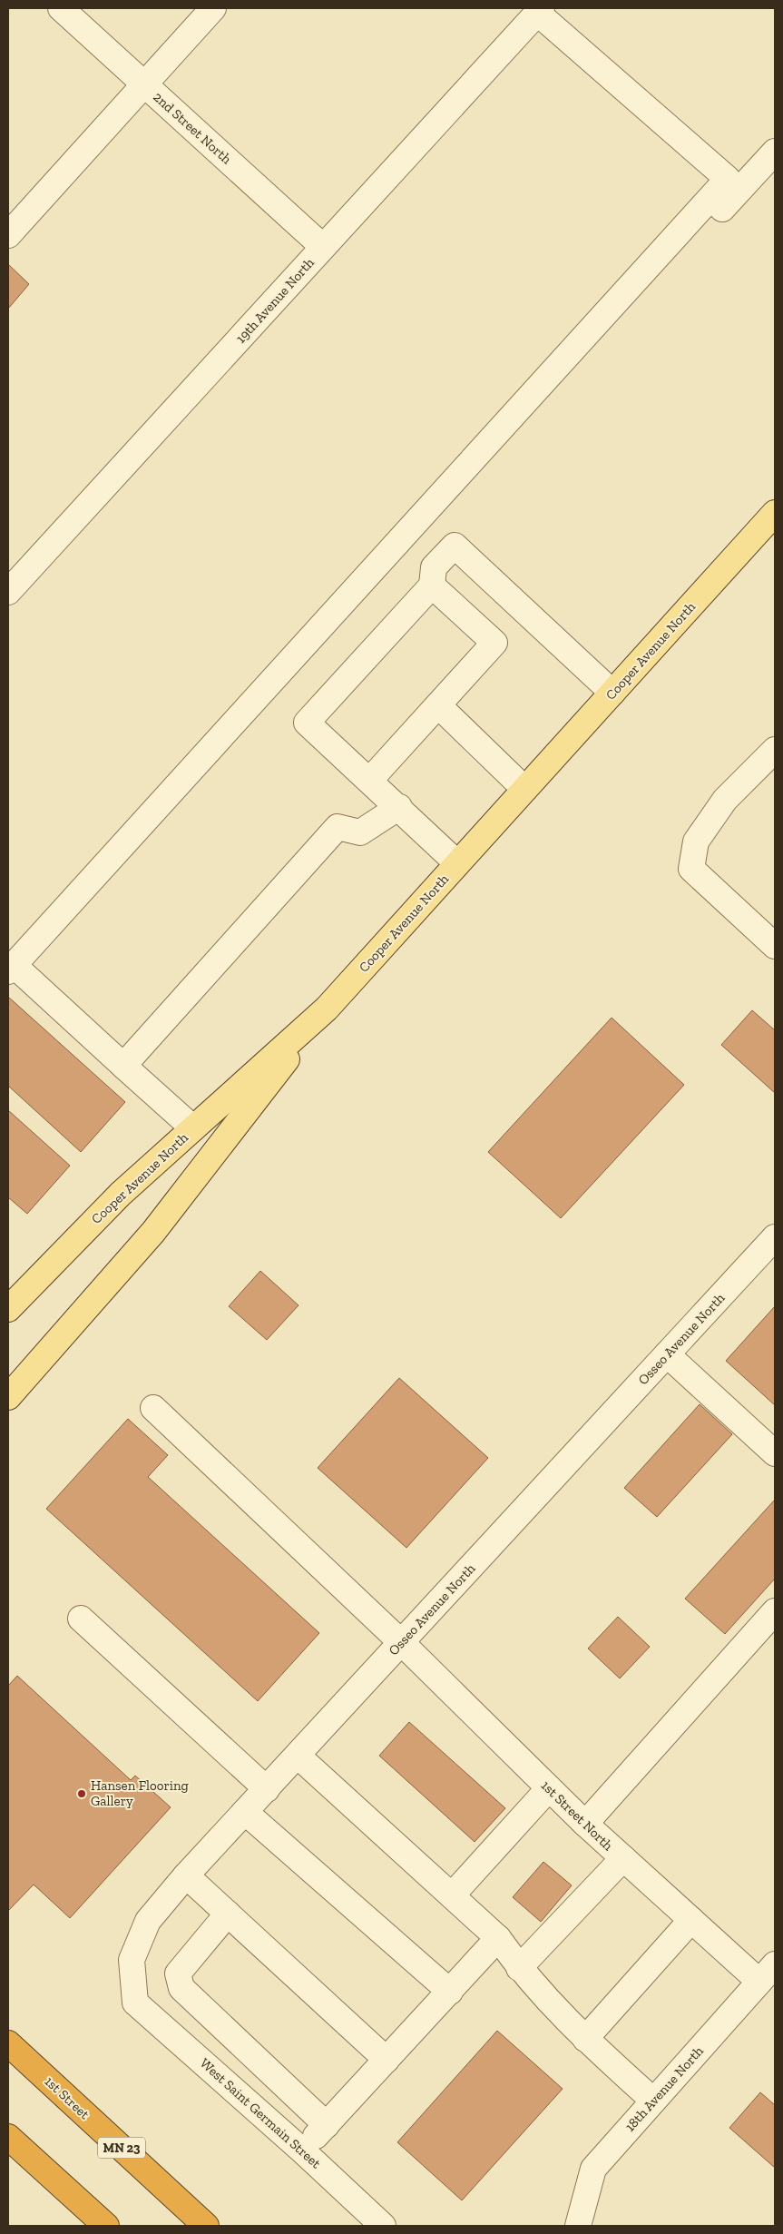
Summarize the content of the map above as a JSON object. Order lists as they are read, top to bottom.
{
  "streets": {
    "highway": ["1st Street", "MN 23"],
    "main road": ["Cooper Avenue North"],
    "street": [
      "2nd Street North",
      "19th Avenue North",
      "Osseo Avenue North",
      "1st Street North",
      "18th Avenue North",
      "West Saint Germain Street"
    ]
  },
  "crossings": [
    ["2nd Street North", "19th Avenue North"],
    ["Osseo Avenue North", "1st Street North"],
    ["Osseo Avenue North", "West Saint Germain Street"],
    ["1st Street North", "18th Avenue North"]
  ],
  "places": ["Hansen Flooring Gallery"]
}
